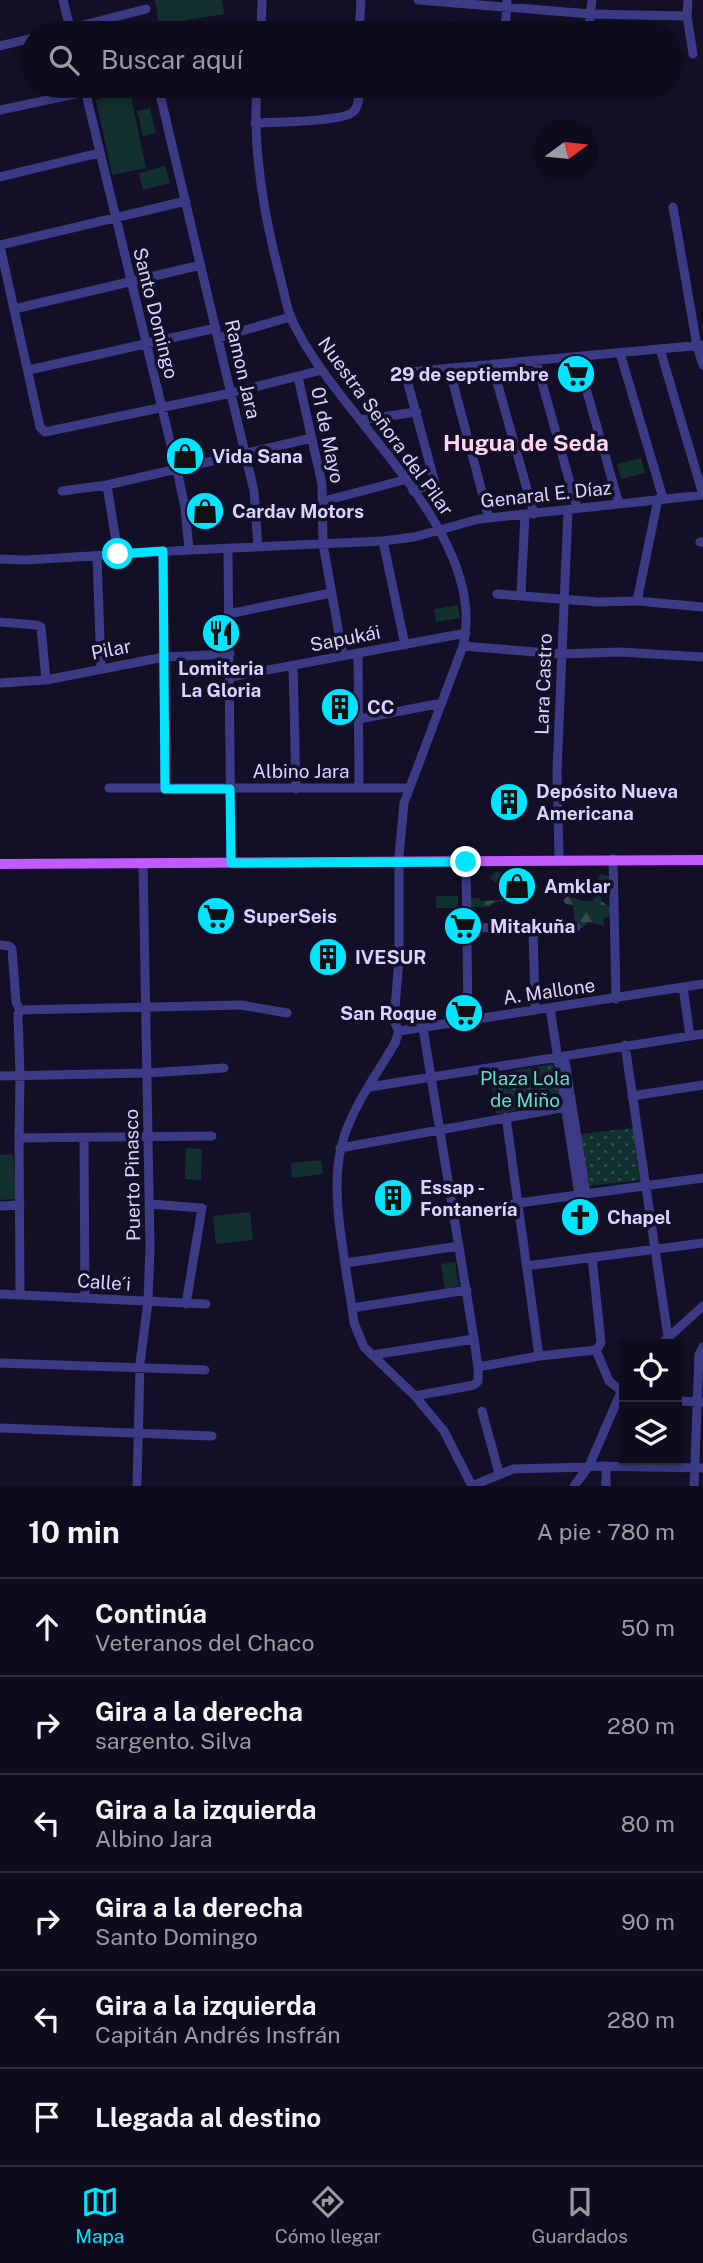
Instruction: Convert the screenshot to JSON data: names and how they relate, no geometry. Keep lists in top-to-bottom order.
{
  "streets": {
    "street": [
      "Santo Domingo",
      "Ramon Jara",
      "Nuestra Señora del Pilar",
      "01 de Mayo",
      "Genaral E. Díaz",
      "Sapukái",
      "Pilar",
      "Lara Castro",
      "Albino Jara",
      "A. Mallone",
      "Puerto Pinasco",
      "Calle´i"
    ]
  },
  "crossings": [
    ["Santo Domingo", "Genaral E. Díaz"],
    ["Ramon Jara", "Genaral E. Díaz"],
    ["Nuestra Señora del Pilar", "Genaral E. Díaz"],
    ["Nuestra Señora del Pilar", "Sapukái"],
    ["Nuestra Señora del Pilar", "Albino Jara"],
    ["Nuestra Señora del Pilar", "A. Mallone"],
    ["01 de Mayo", "Genaral E. Díaz"],
    ["Genaral E. Díaz", "Lara Castro"],
    ["Puerto Pinasco", "Calle´i"]
  ],
  "districts": ["Hugua de Seda"],
  "parks": ["Plaza Lola de Miño"],
  "places": {
    "supermarket": [
      "29 de septiembre",
      "SuperSeis",
      "Mitakuña",
      "San Roque"
    ],
    "shop": ["Vida Sana", "Cardav Motors", "Amklar"],
    "restaurant": ["Lomiteria La Gloria"],
    "building": [
      "CC",
      "Depósito Nueva Americana",
      "IVESUR",
      "Essap - Fontanería"
    ],
    "church": ["Chapel"]
  },
  "north": "right",
  "page": {
    "search": "Buscar aquí",
    "heading": ["10 min", "A pie · 780 m"],
    "list": [
      ["Continúa", "Veteranos del Chaco", "50 m"],
      ["Gira a la derecha", "sargento. Silva", "280 m"],
      ["Gira a la izquierda", "Albino Jara", "80 m"],
      ["Gira a la derecha", "Santo Domingo", "90 m"],
      ["Gira a la izquierda", "Capitán Andrés Insfrán", "280 m"],
      "Llegada al destino"
    ],
    "nav": ["Mapa", "Cómo llegar", "Guardados"]
  }
}
